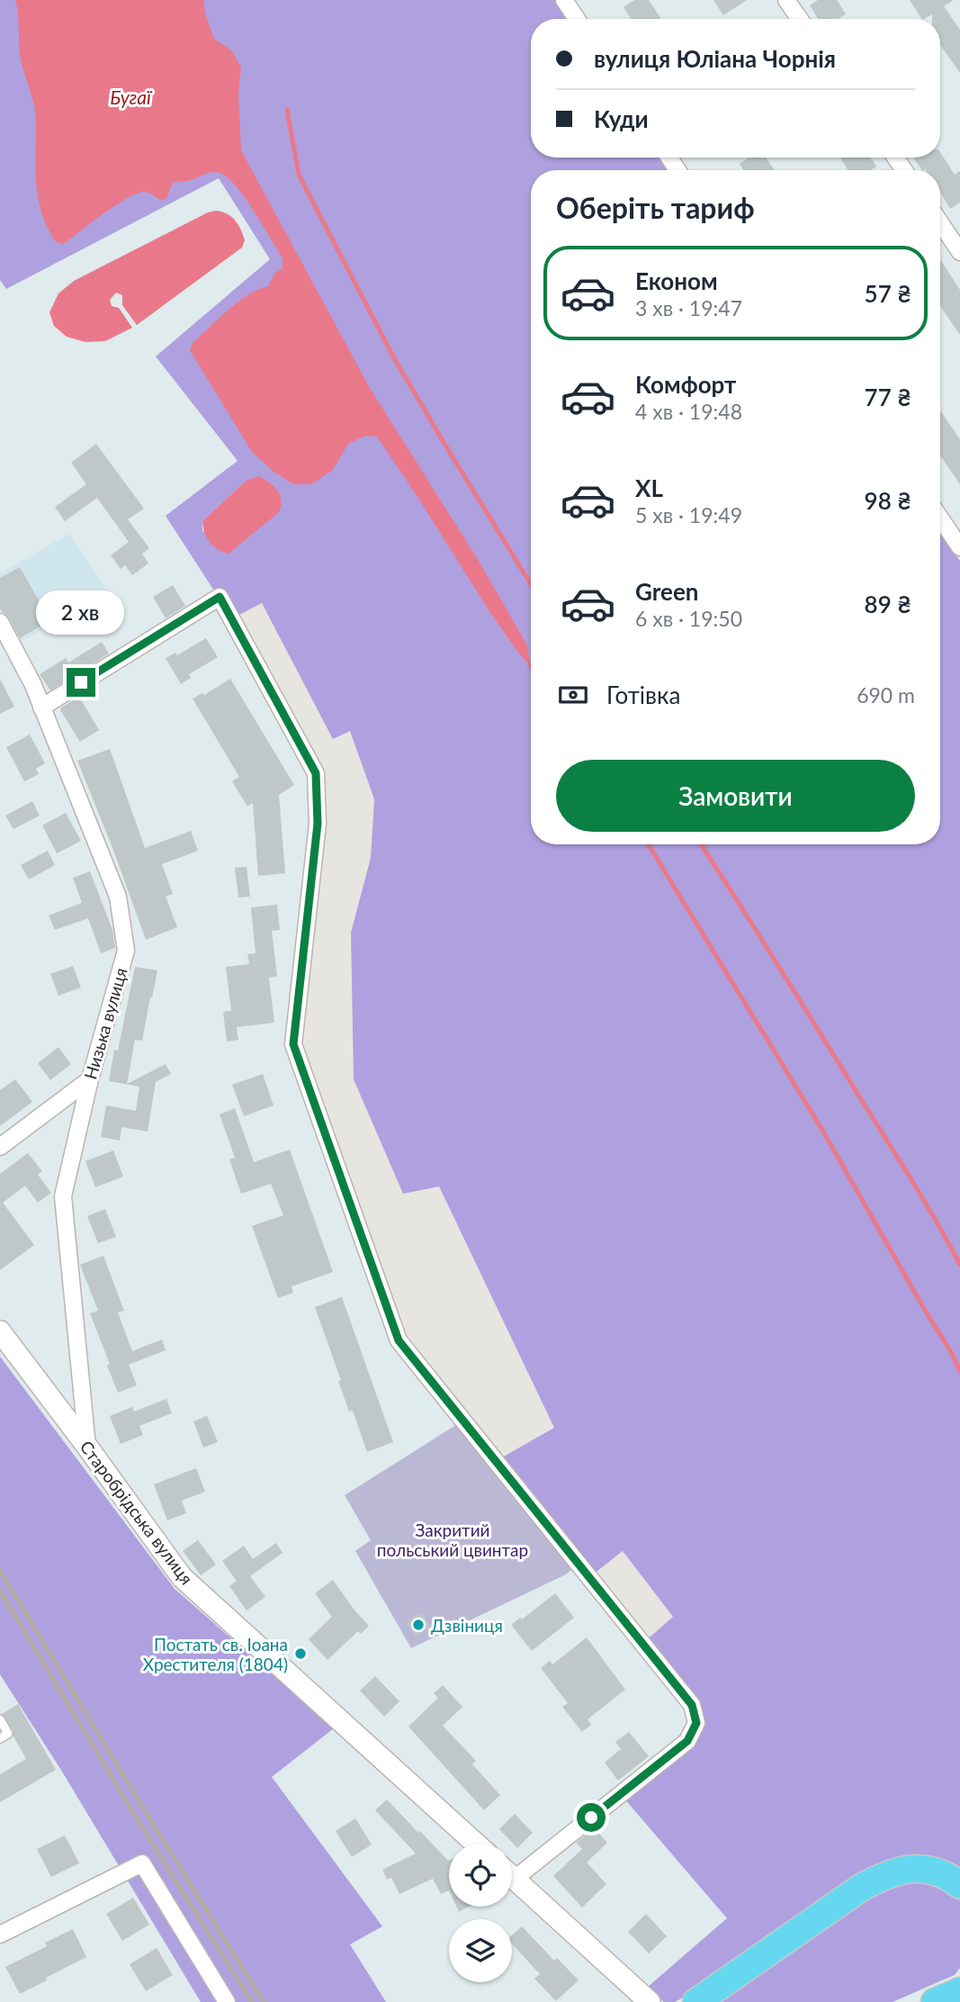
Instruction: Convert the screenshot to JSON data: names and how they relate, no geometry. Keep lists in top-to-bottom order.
{
  "streets": {
    "street": ["Низька вулиця", "Старобрідська вулиця"]
  },
  "crossings": [
    ["Низька вулиця", "Старобрідська вулиця"]
  ],
  "water": ["Бугаї"],
  "parks": ["Закритий польський цвинтар"],
  "places": ["Дзвіниця", "Постать св. Іоана Хрестителя (1804)"],
  "page": {
    "banner": ["вулиця Юліана Чорнія", "Куди"],
    "heading": "Оберіть тариф",
    "list": [
      {
        "name": "Економ",
        "note": "3 хв · 19:47",
        "value": "57 ₴"
      },
      {
        "name": "Комфорт",
        "note": "4 хв · 19:48",
        "value": "77 ₴"
      },
      {
        "name": "XL",
        "note": "5 хв · 19:49",
        "value": "98 ₴"
      },
      {
        "name": "Green",
        "note": "6 хв · 19:50",
        "value": "89 ₴"
      }
    ],
    "bubble": "2 хв",
    "pay": ["Готівка", "690 m"],
    "buttons": "Замовити"
  }
}
